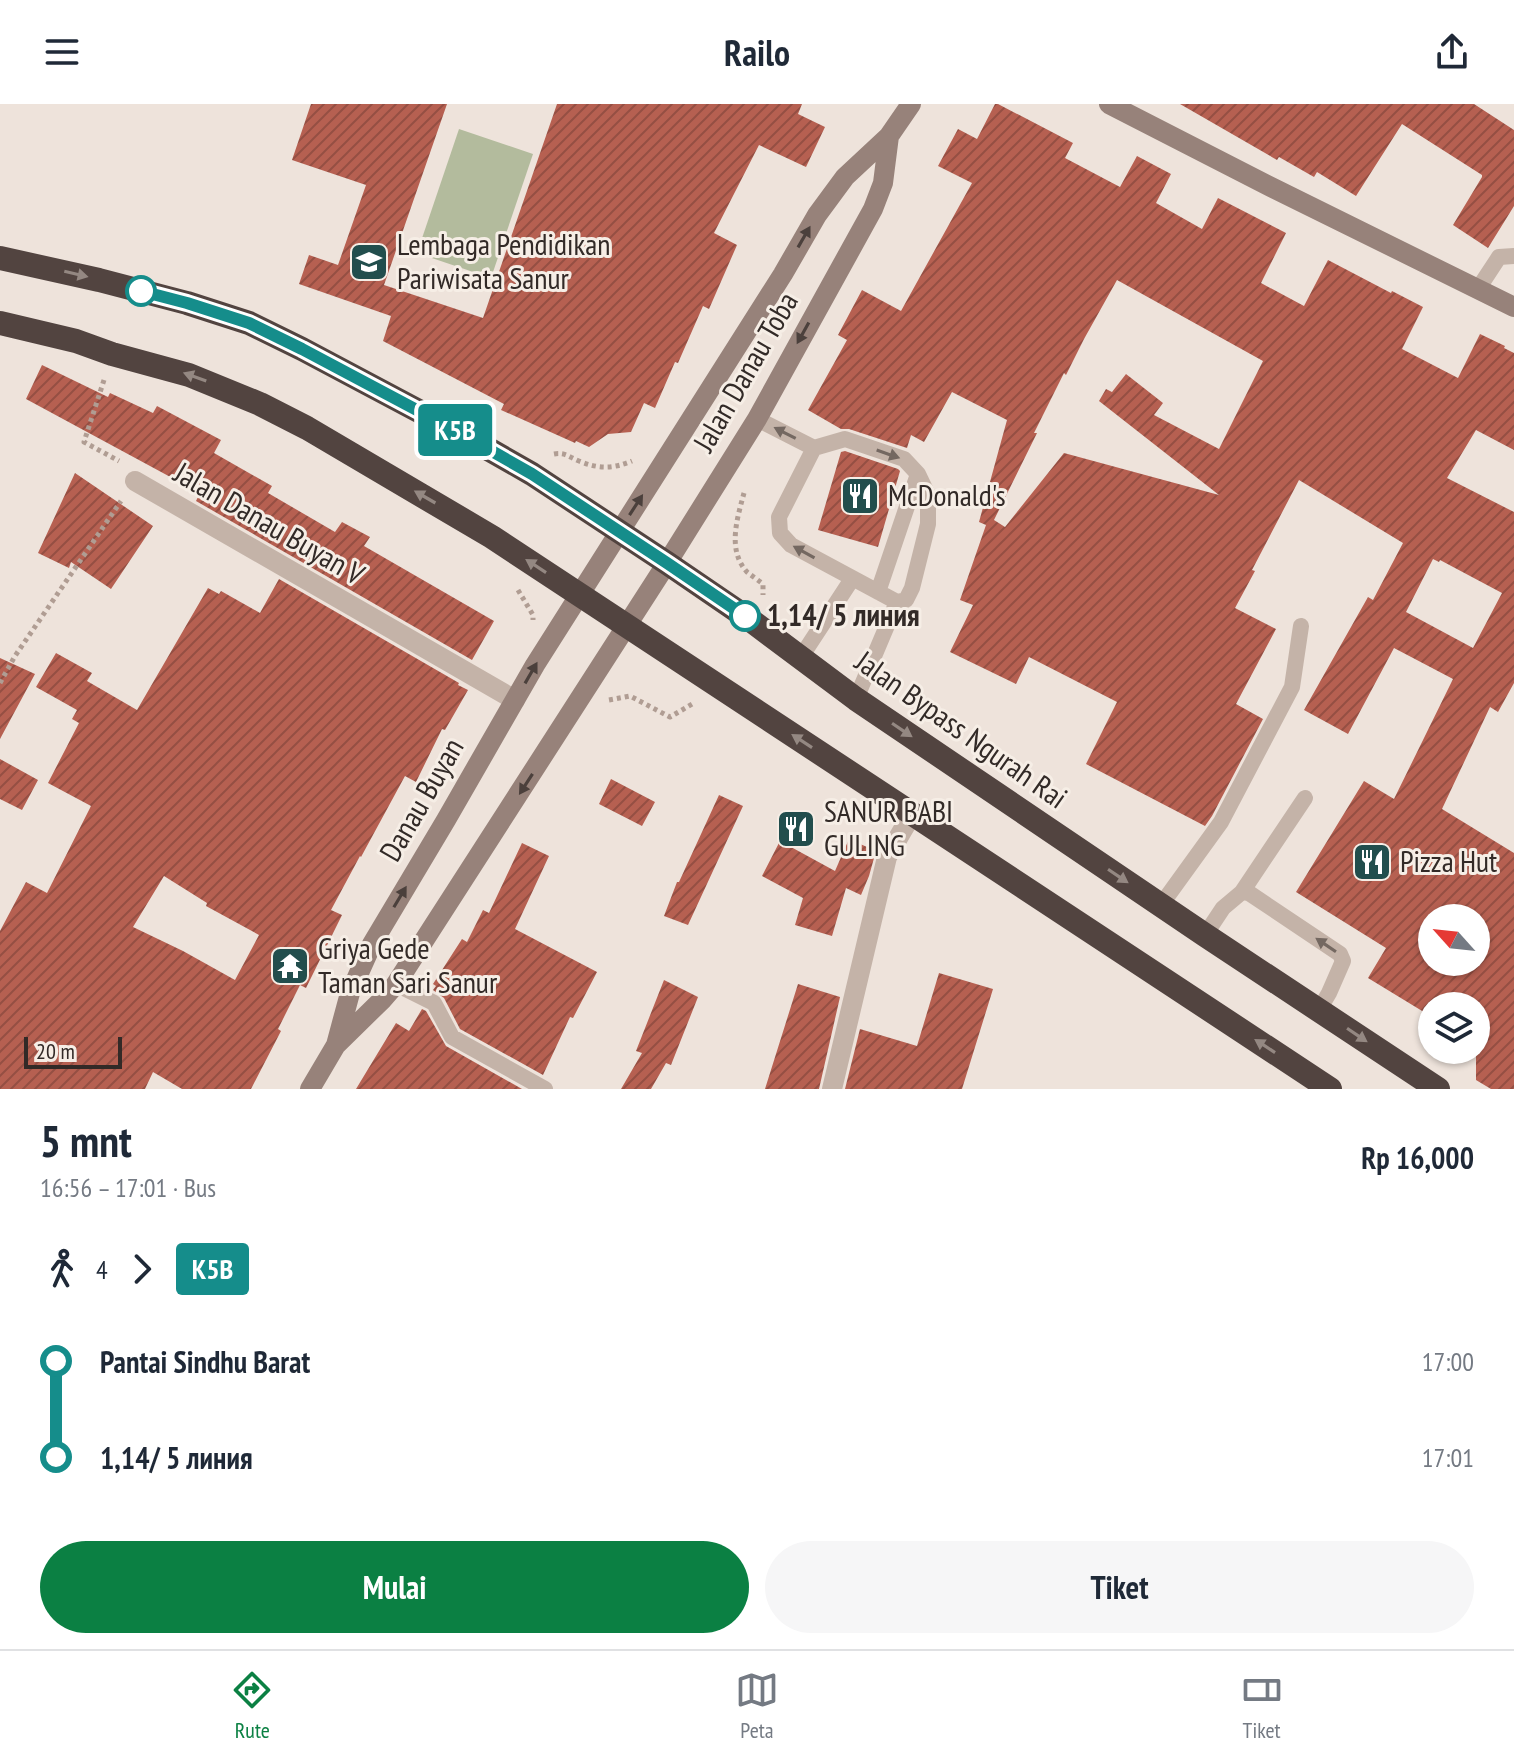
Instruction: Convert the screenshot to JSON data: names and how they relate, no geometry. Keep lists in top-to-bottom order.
{
  "streets": {
    "highway": ["Jalan Bypass Ngurah Rai"],
    "street": ["Jalan Danau Toba", "Jalan Danau Buyan V", "Danau Buyan"]
  },
  "crossings": [
    ["Jalan Danau Toba", "Jalan Bypass Ngurah Rai"],
    ["Jalan Danau Toba", "Danau Buyan"],
    ["Jalan Danau Buyan V", "Danau Buyan"]
  ],
  "places": {
    "school or university": ["Lembaga Pendidikan Pariwisata Sanur"],
    "restaurant": ["McDonald's", "SANUR BABI GULING", "Pizza Hut"],
    "other": ["1,14/ 5 линия"],
    "temple": ["Griya Gede Taman Sari Sanur"]
  },
  "lines": ["bus line K5B"],
  "scale_bar": "20 m",
  "north": "top left",
  "page": {
    "header": "Railo",
    "on_map": "K5B",
    "scale": "20 m",
    "heading": ["5 mnt", "16:56 – 17:01 · Bus", "Rp 16,000"],
    "legs": ["4", "K5B"],
    "list": [
      {
        "name": "Pantai Sindhu Barat",
        "value": "17:00"
      },
      {
        "name": "1,14/ 5 линия",
        "value": "17:01"
      }
    ],
    "buttons": ["Mulai", "Tiket"],
    "tabs": ["Rute", "Peta", "Tiket"]
  }
}
